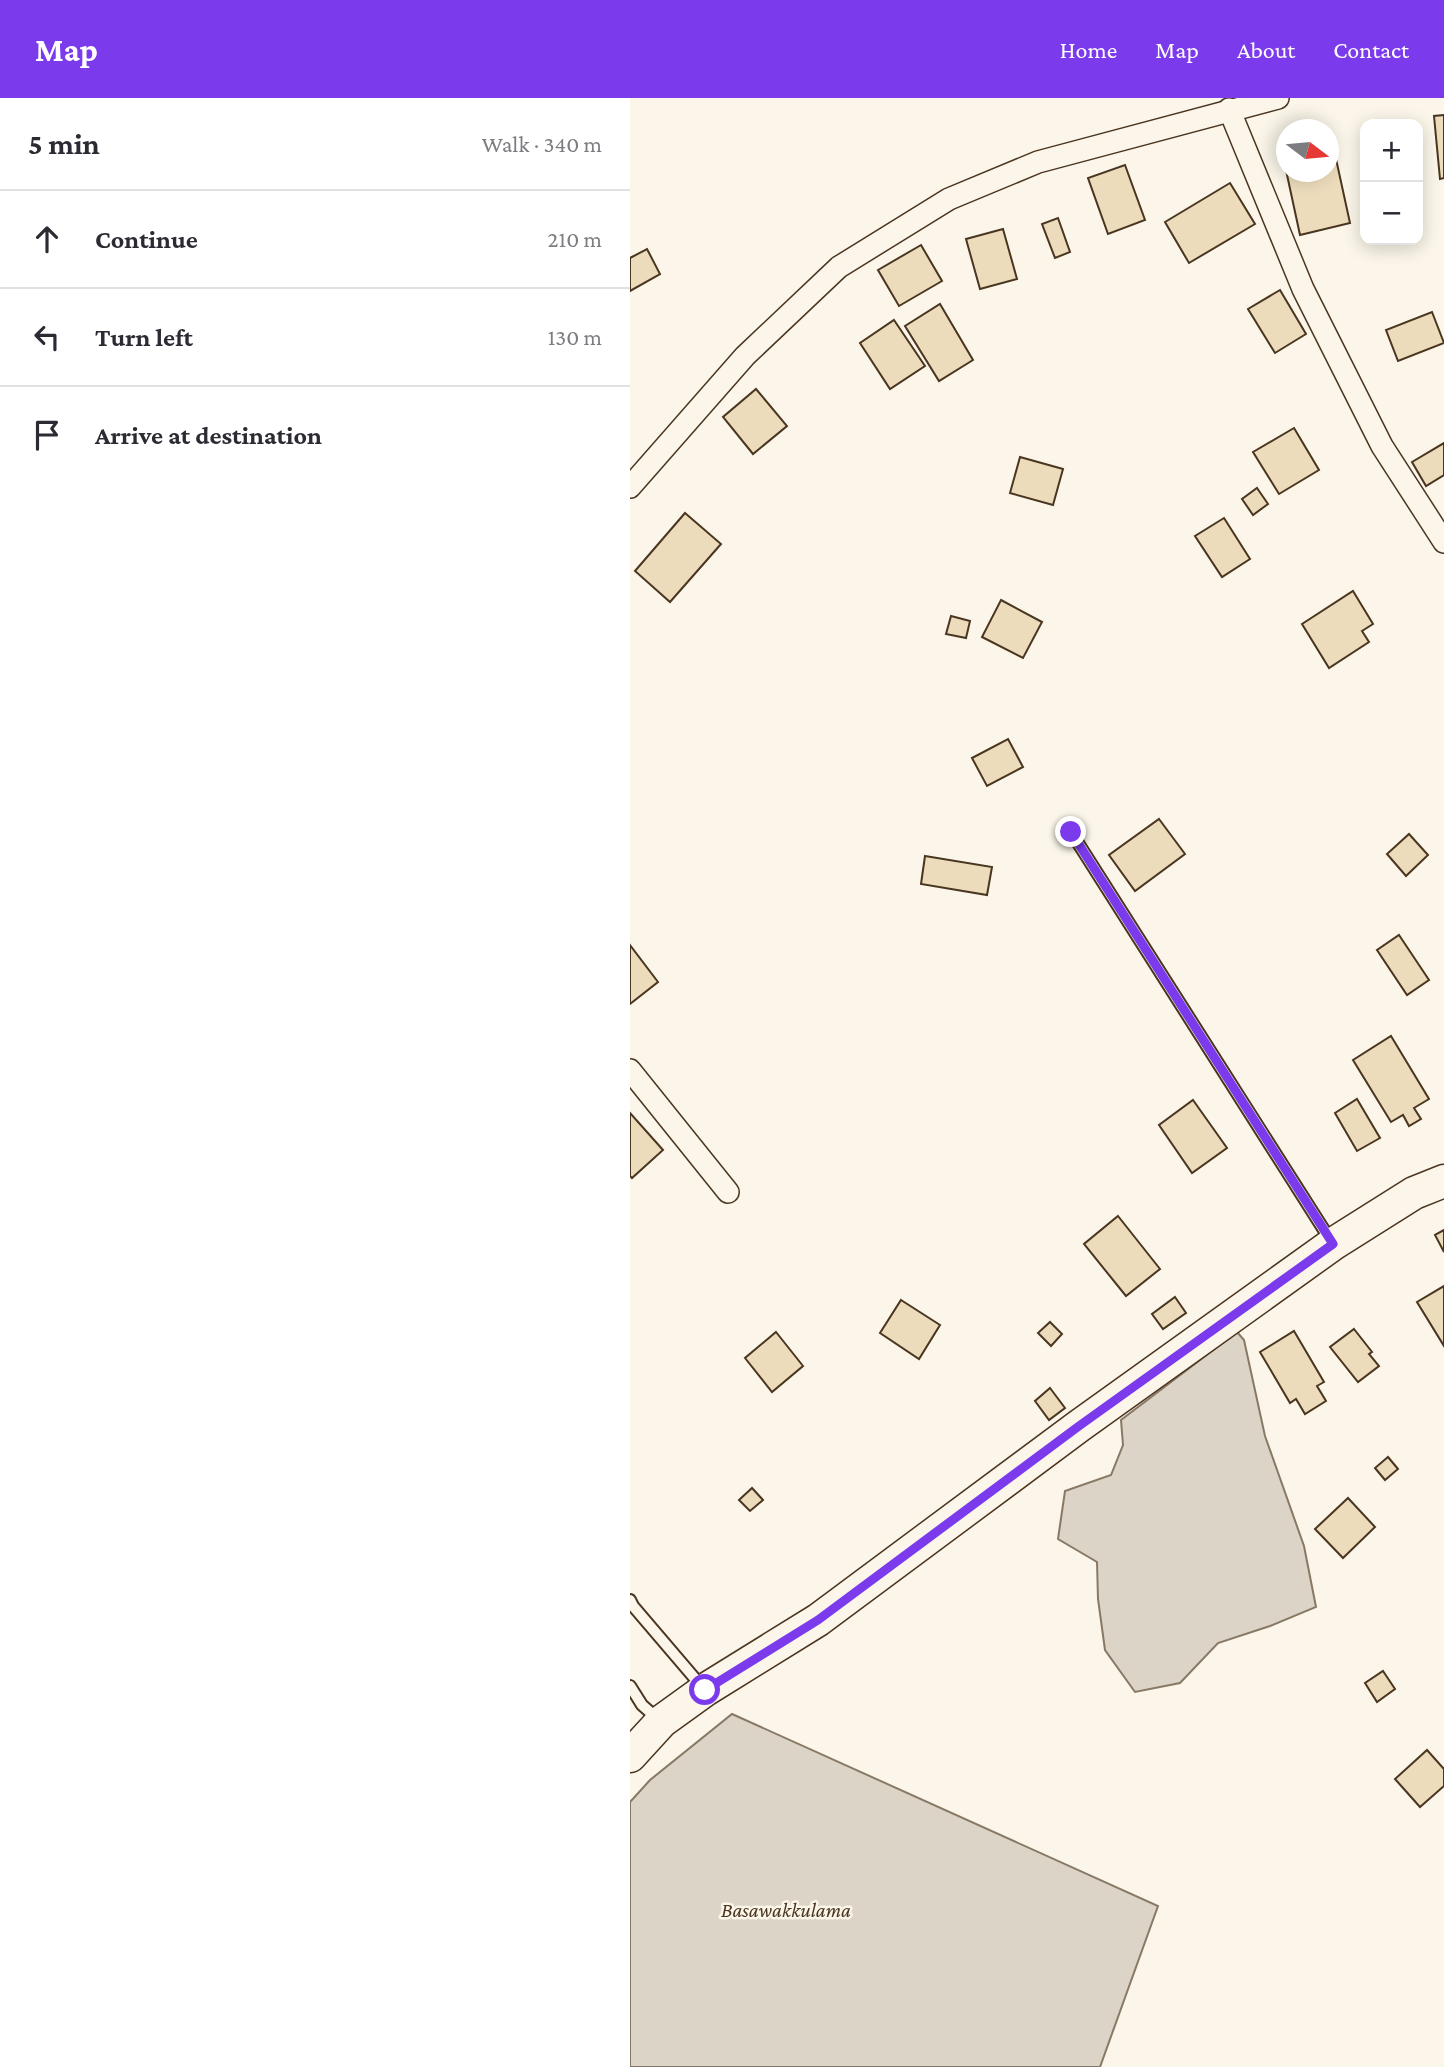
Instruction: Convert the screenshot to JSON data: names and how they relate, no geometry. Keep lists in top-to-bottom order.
{
  "water": ["Basawakkulama"],
  "north": "right",
  "page": {
    "header": "Map",
    "nav": [
      "Home",
      "Map",
      "About",
      "Contact"
    ],
    "heading": ["5 min", "Walk · 340 m"],
    "map_buttons": ["+", "−"],
    "list": [
      ["Continue", "210 m"],
      ["Turn left", "130 m"],
      "Arrive at destination"
    ]
  }
}
